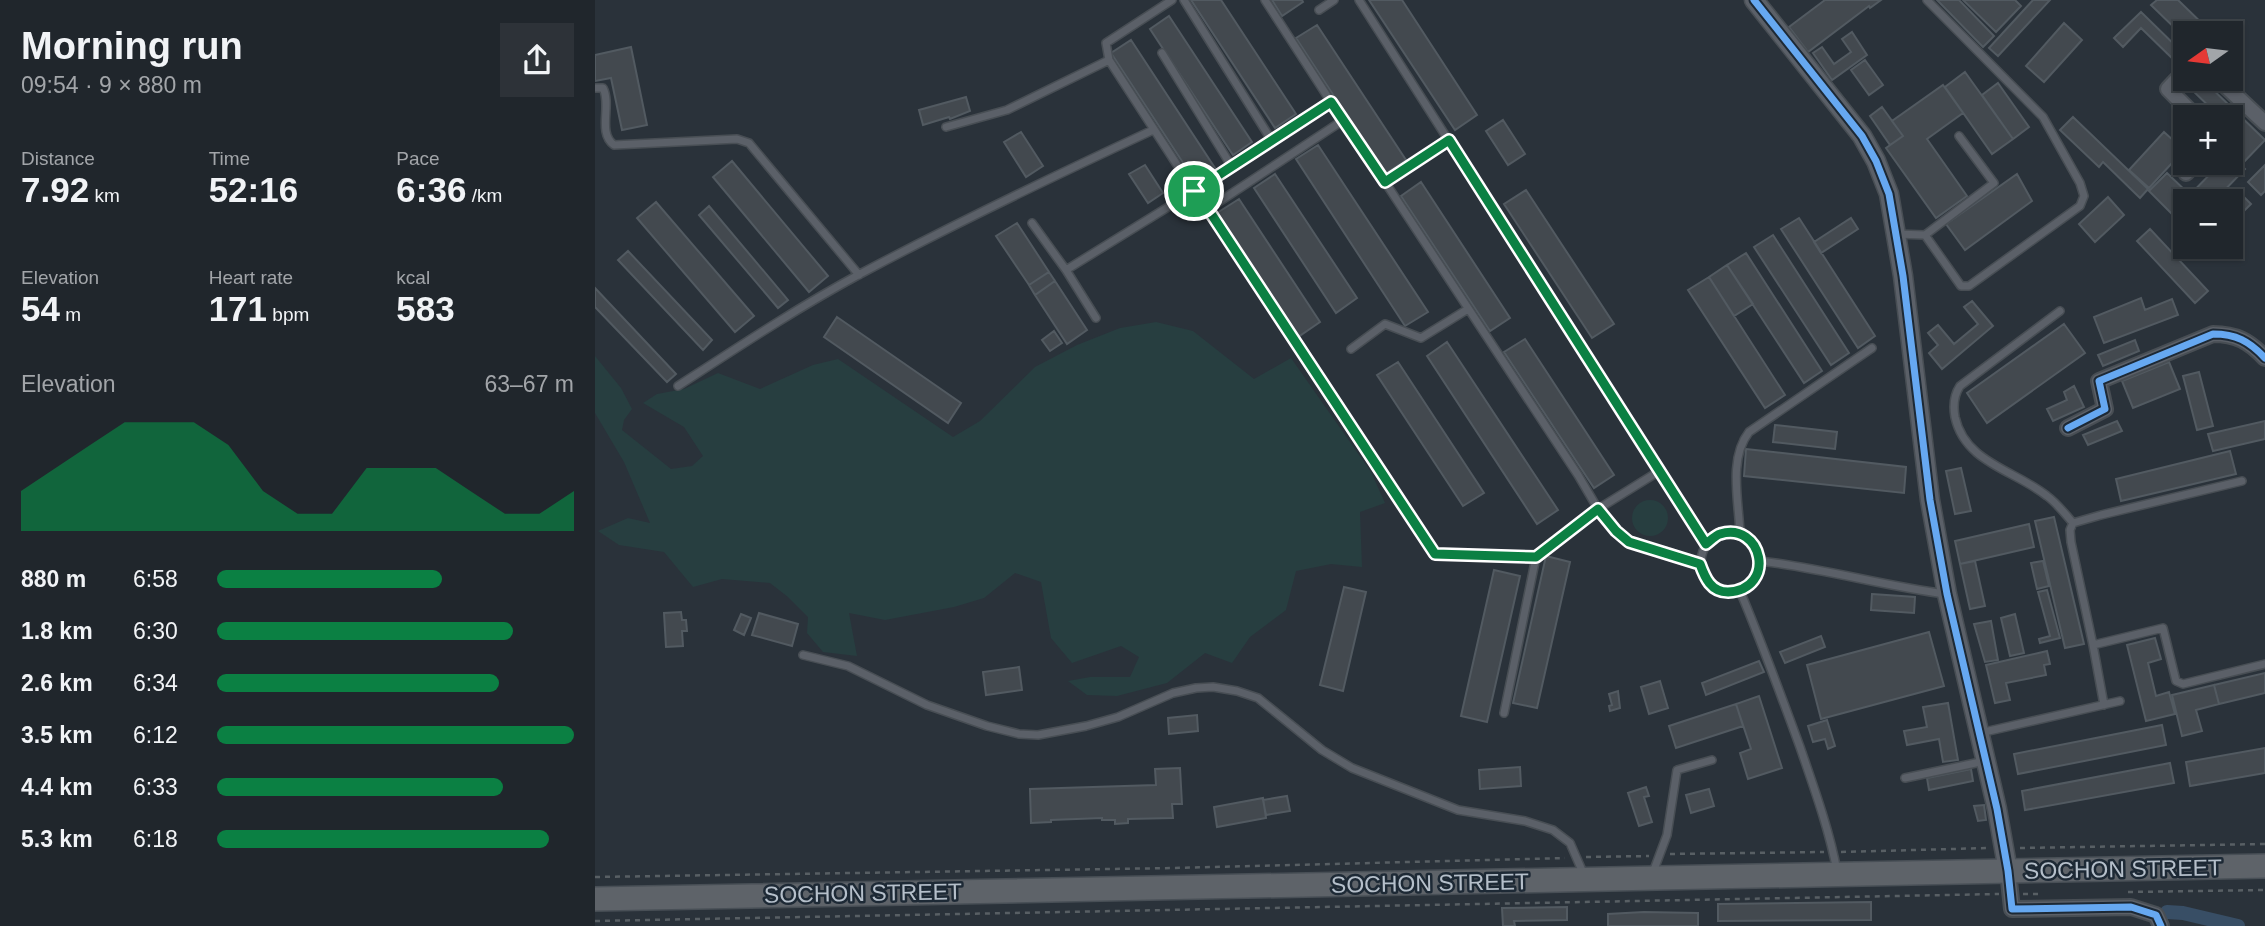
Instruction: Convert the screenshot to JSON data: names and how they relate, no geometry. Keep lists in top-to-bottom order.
{
  "streets": {
    "main road": ["SOCHON STREET"]
  },
  "north": "left",
  "page": {
    "heading": ["Morning run", "09:54 · 9 × 880 m"],
    "map_buttons": ["+", "−"],
    "stats": [
      ["Distance", "7.92 km"],
      ["Time", "52:16"],
      ["Pace", "6:36 /km"],
      ["Elevation", "54 m"],
      ["Heart rate", "171 bpm"],
      ["kcal", "583"]
    ],
    "chart": ["Elevation", "63–67 m"],
    "list": [
      {
        "name": "880 m",
        "note": "6:58"
      },
      {
        "name": "1.8 km",
        "note": "6:30"
      },
      {
        "name": "2.6 km",
        "note": "6:34"
      },
      {
        "name": "3.5 km",
        "note": "6:12"
      },
      {
        "name": "4.4 km",
        "note": "6:33"
      },
      {
        "name": "5.3 km",
        "note": "6:18"
      }
    ]
  }
}
